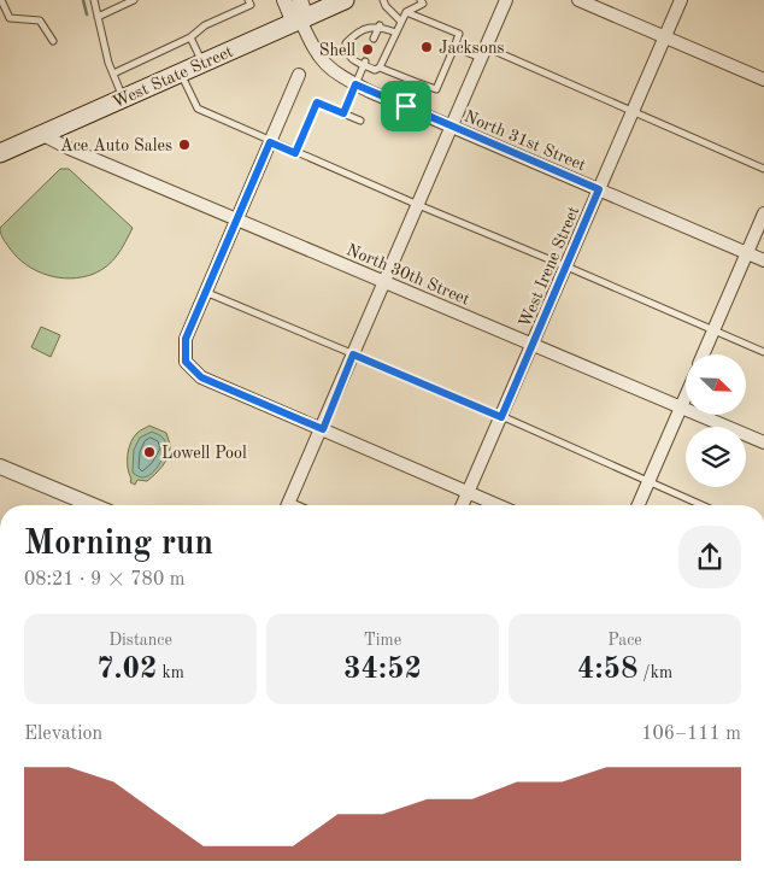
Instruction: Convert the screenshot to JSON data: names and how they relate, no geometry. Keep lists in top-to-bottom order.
{
  "streets": {
    "main road": ["West State Street"],
    "street": ["North 31st Street", "West Irene Street", "North 30th Street"]
  },
  "crossings": [
    ["West State Street", "North 31st Street"],
    ["West State Street", "North 30th Street"],
    ["North 31st Street", "West Irene Street"],
    ["West Irene Street", "North 30th Street"]
  ],
  "places": [
    "Jacksons",
    "Shell",
    "Ace Auto Sales",
    "Lowell Pool"
  ],
  "north": "bottom right",
  "page": {
    "heading": ["Morning run", "08:21 · 9 × 780 m"],
    "stats": [
      ["Distance", "7.02 km"],
      ["Time", "34:52"],
      ["Pace", "4:58 /km"]
    ],
    "chart": ["Elevation", "106–111 m"]
  }
}
